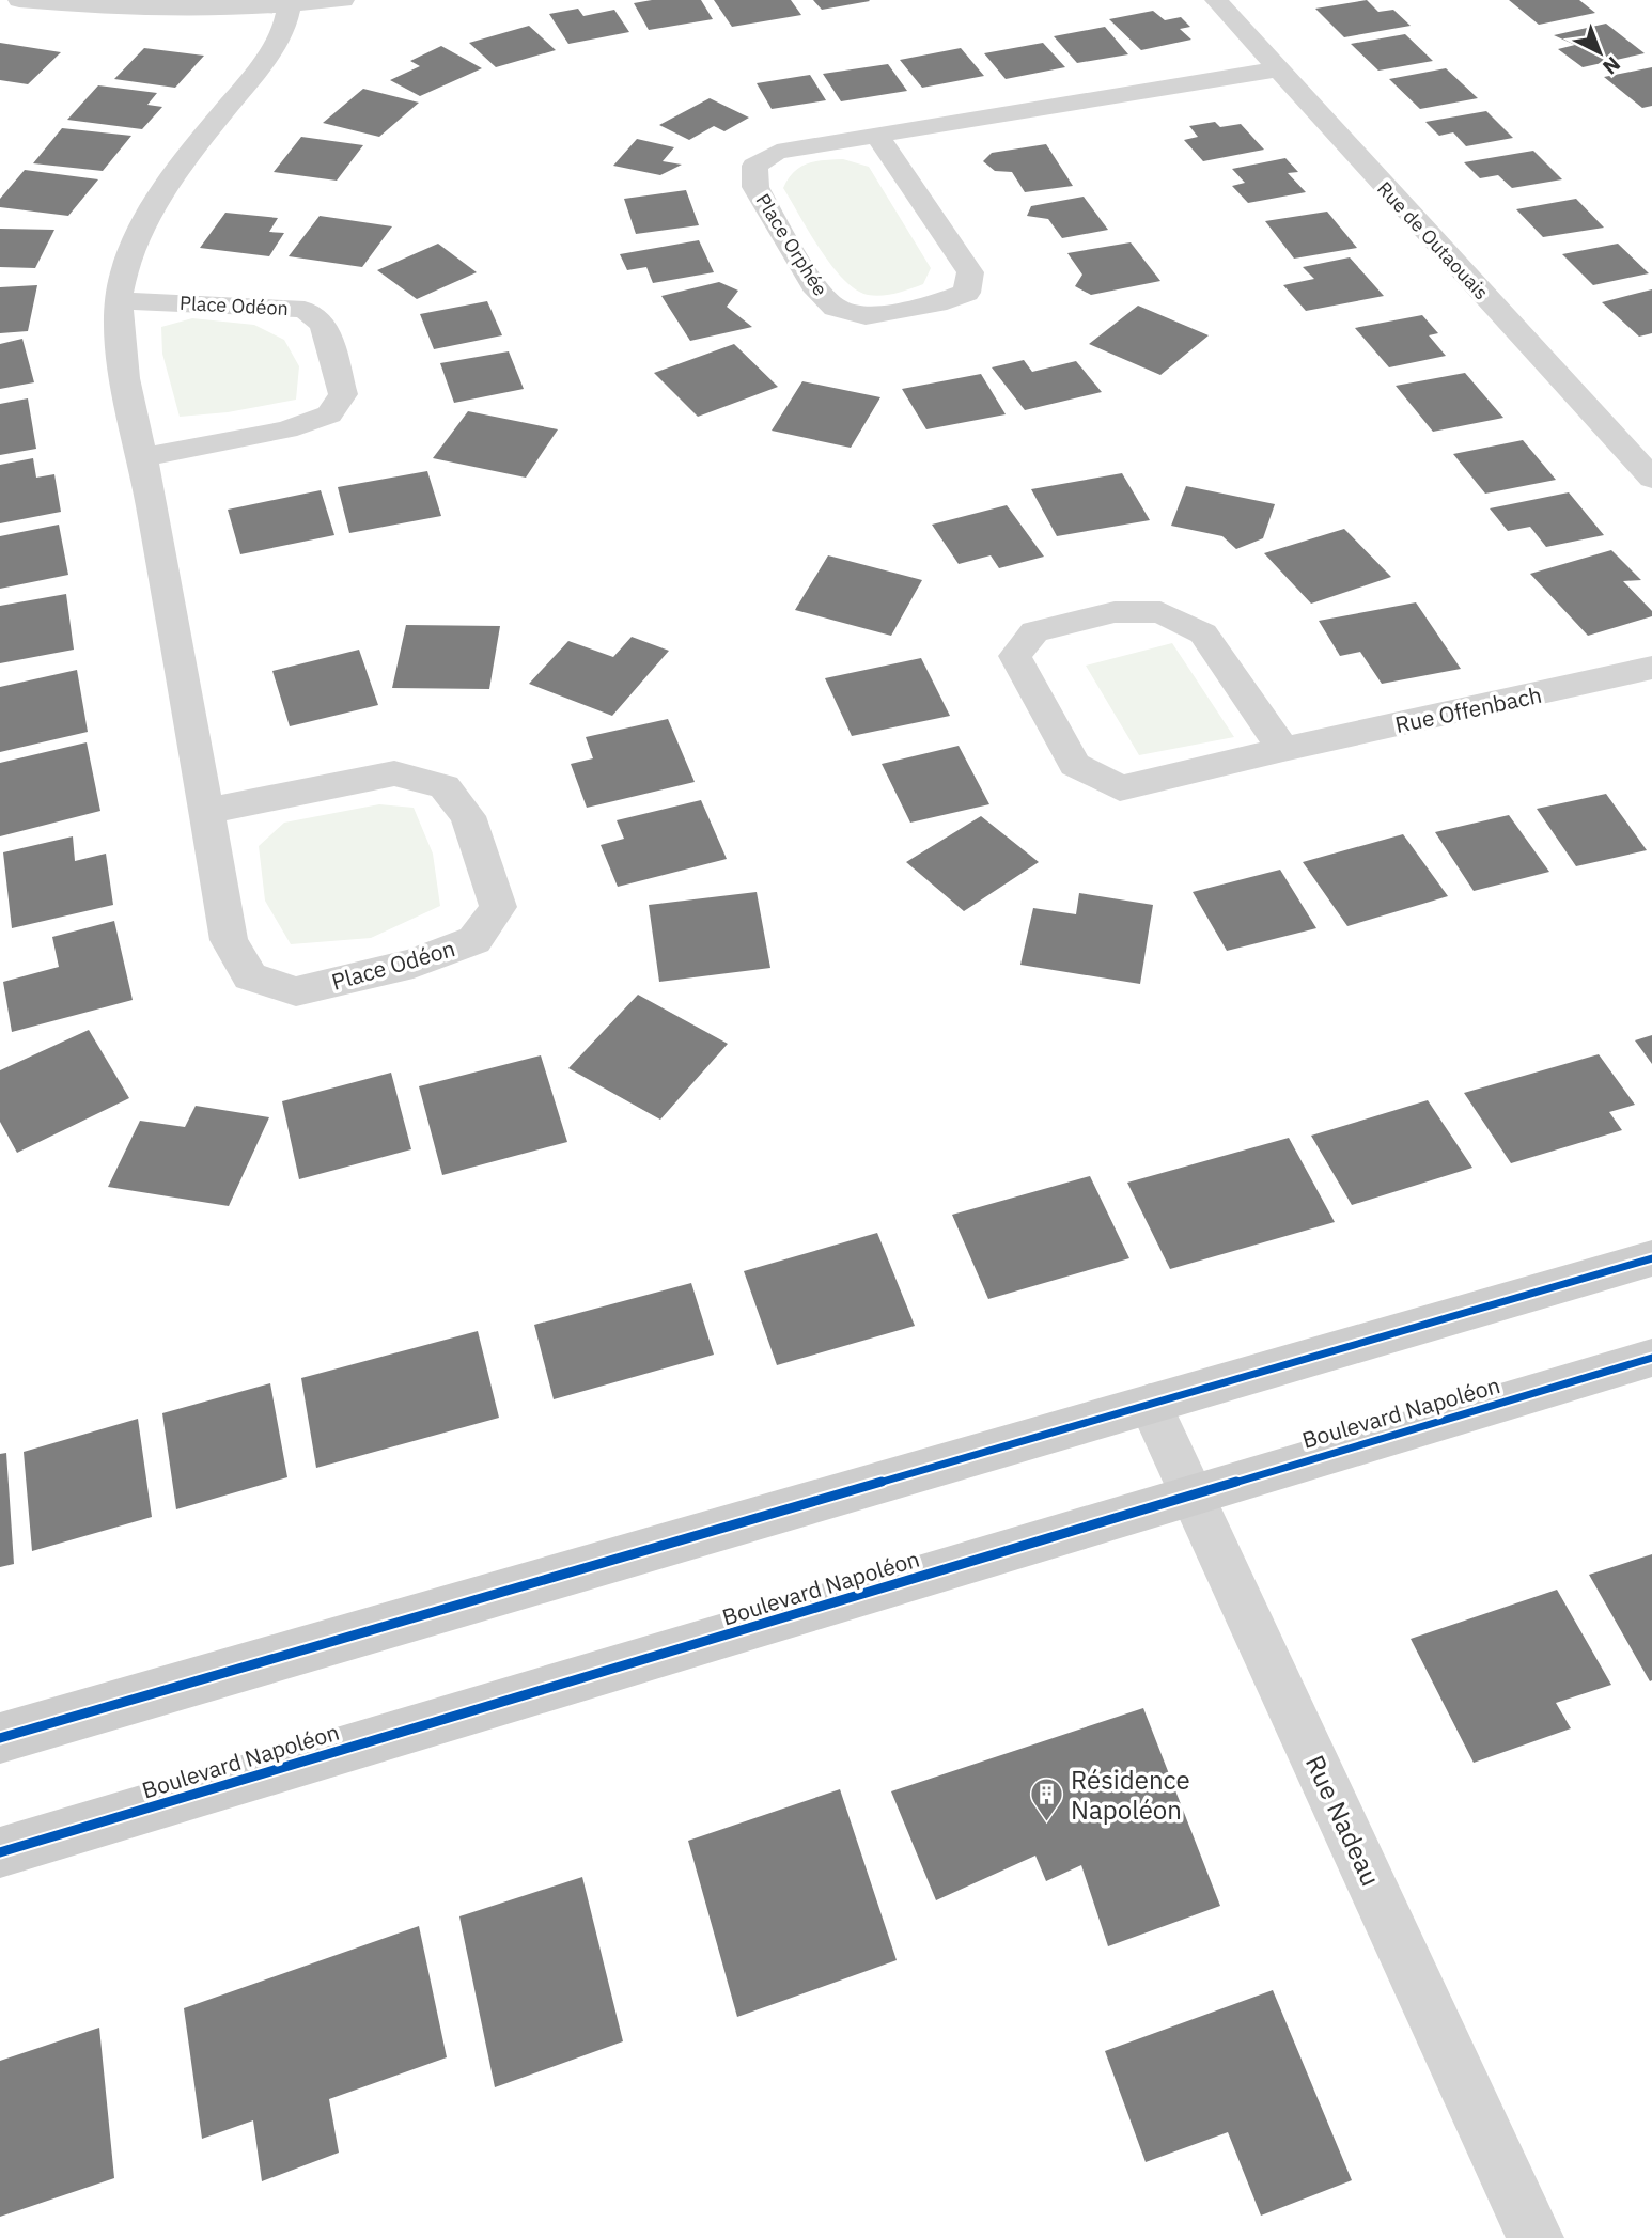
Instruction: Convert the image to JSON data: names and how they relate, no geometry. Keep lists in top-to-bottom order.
{
  "streets": {
    "street": [
      "Rue de Outaouais",
      "Place Orphée",
      "Place Odéon",
      "Rue Offenbach",
      "Boulevard Napoléon",
      "Rue Nadeau"
    ]
  },
  "crossings": [
    ["Rue de Outaouais", "Place Orphée"],
    ["Boulevard Napoléon", "Rue Nadeau"]
  ],
  "places": {
    "building": ["Résidence Napoléon"]
  },
  "north": "bottom right"
}
